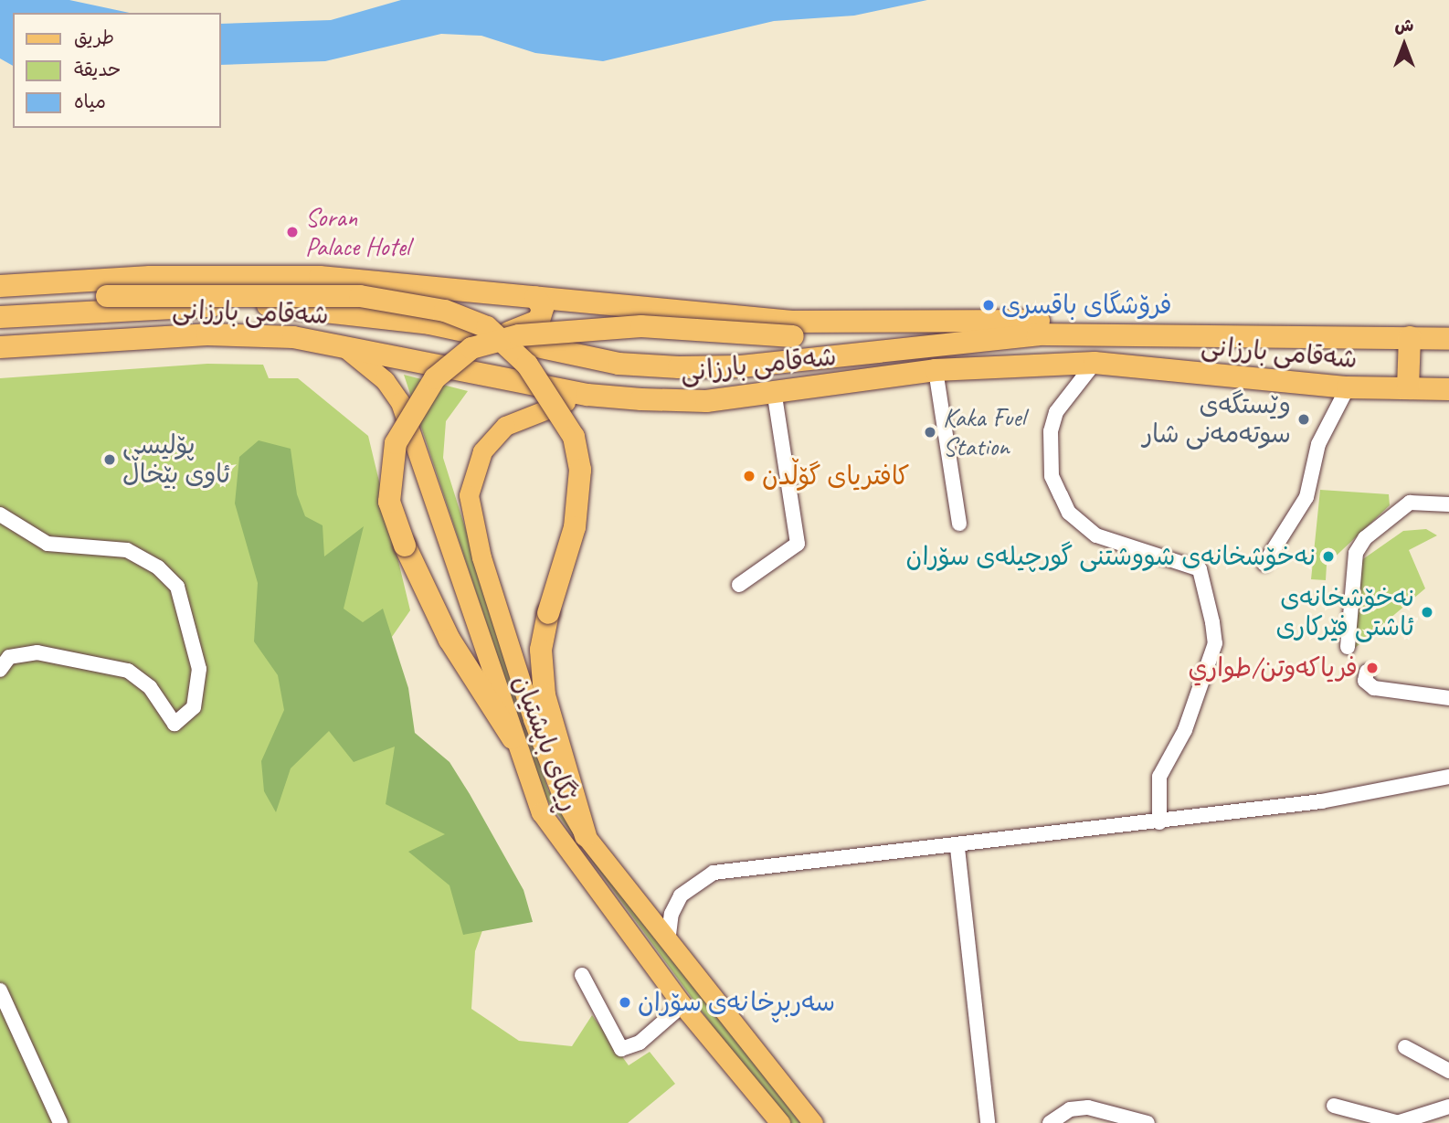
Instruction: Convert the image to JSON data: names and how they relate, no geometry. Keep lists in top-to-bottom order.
{
  "streets": {
    "highway": ["شەقامی بارزانی"],
    "main road": ["ڕێگای باپشتیان"]
  },
  "crossings": [
    ["شەقامی بارزانی", "ڕێگای باپشتیان"]
  ],
  "places": [
    "Soran Palace Hotel",
    "فرۆشگای باقسری",
    "وێستگەی سوتەمەنی شار",
    "Kaka Fuel Station",
    "پۆلیسی ئاوی بێخاڵ",
    "کافتریای گۆڵدن",
    "نەخۆشخانەی شووشتنی گورچیلەی سۆران",
    "نەخۆشخانەی ئاشتی فێرکاری",
    "فریاکەوتن/طواري",
    "سەربڕخانەی سۆران"
  ],
  "legend": ["طريق", "حديقة", "مياه"],
  "north": "top"
}
